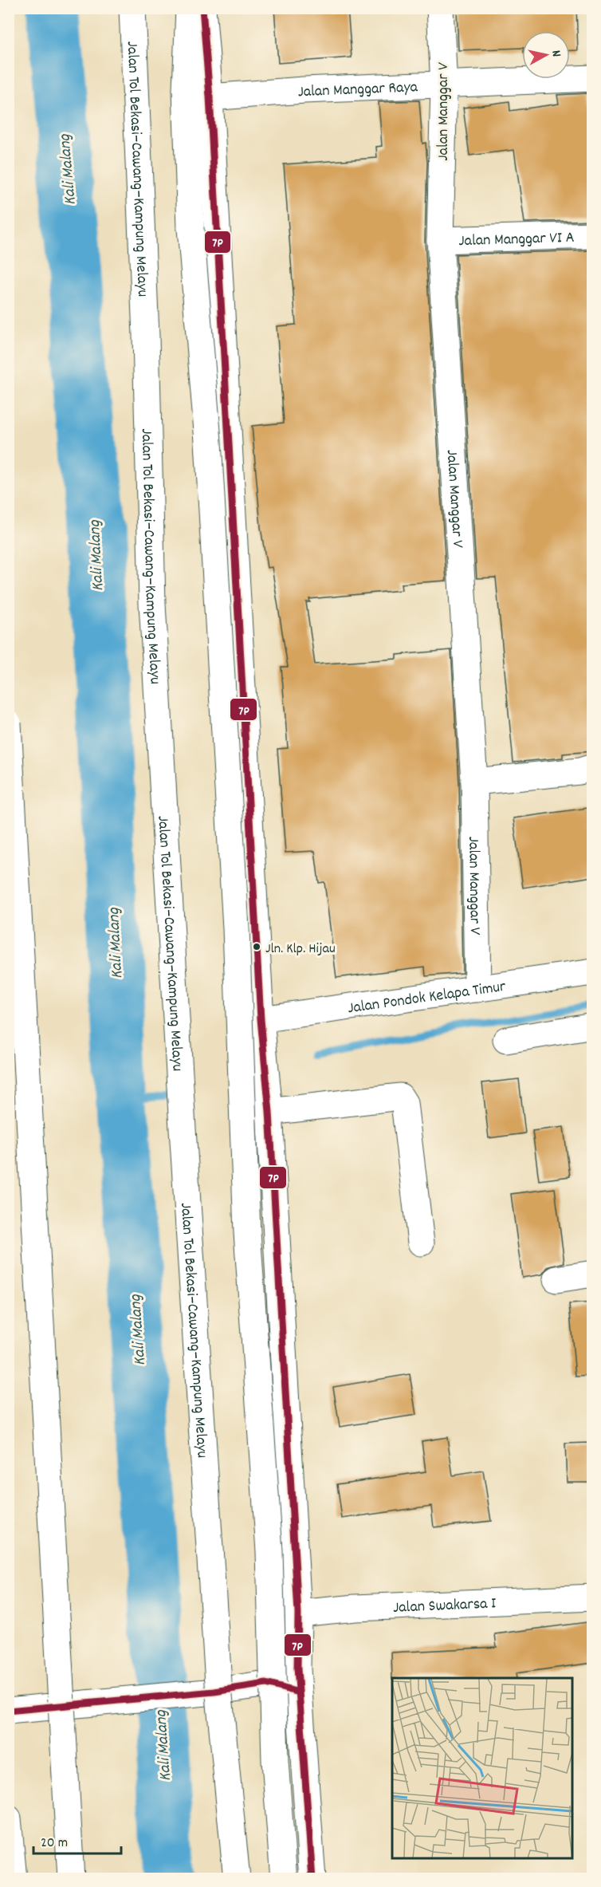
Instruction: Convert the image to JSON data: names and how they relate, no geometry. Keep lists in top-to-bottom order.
{
  "streets": {
    "main road": [
      "Jalan Manggar Raya",
      "Jalan Manggar V",
      "Jalan Tol Bekasi–Cawang–Kampung Melayu",
      "Jalan Manggar VI A",
      "Jalan Pondok Kelapa Timur",
      "Jalan Swakarsa I"
    ]
  },
  "crossings": [
    ["Jalan Manggar Raya", "Jalan Manggar V"],
    ["Jalan Manggar V", "Jalan Manggar VI A"],
    ["Jalan Manggar V", "Jalan Pondok Kelapa Timur"]
  ],
  "water": ["Kali Malang"],
  "places": ["Jln. Klp. Hijau"],
  "lines": ["transit line 7P"],
  "scale_bar": "20 m",
  "north": "right"
}
